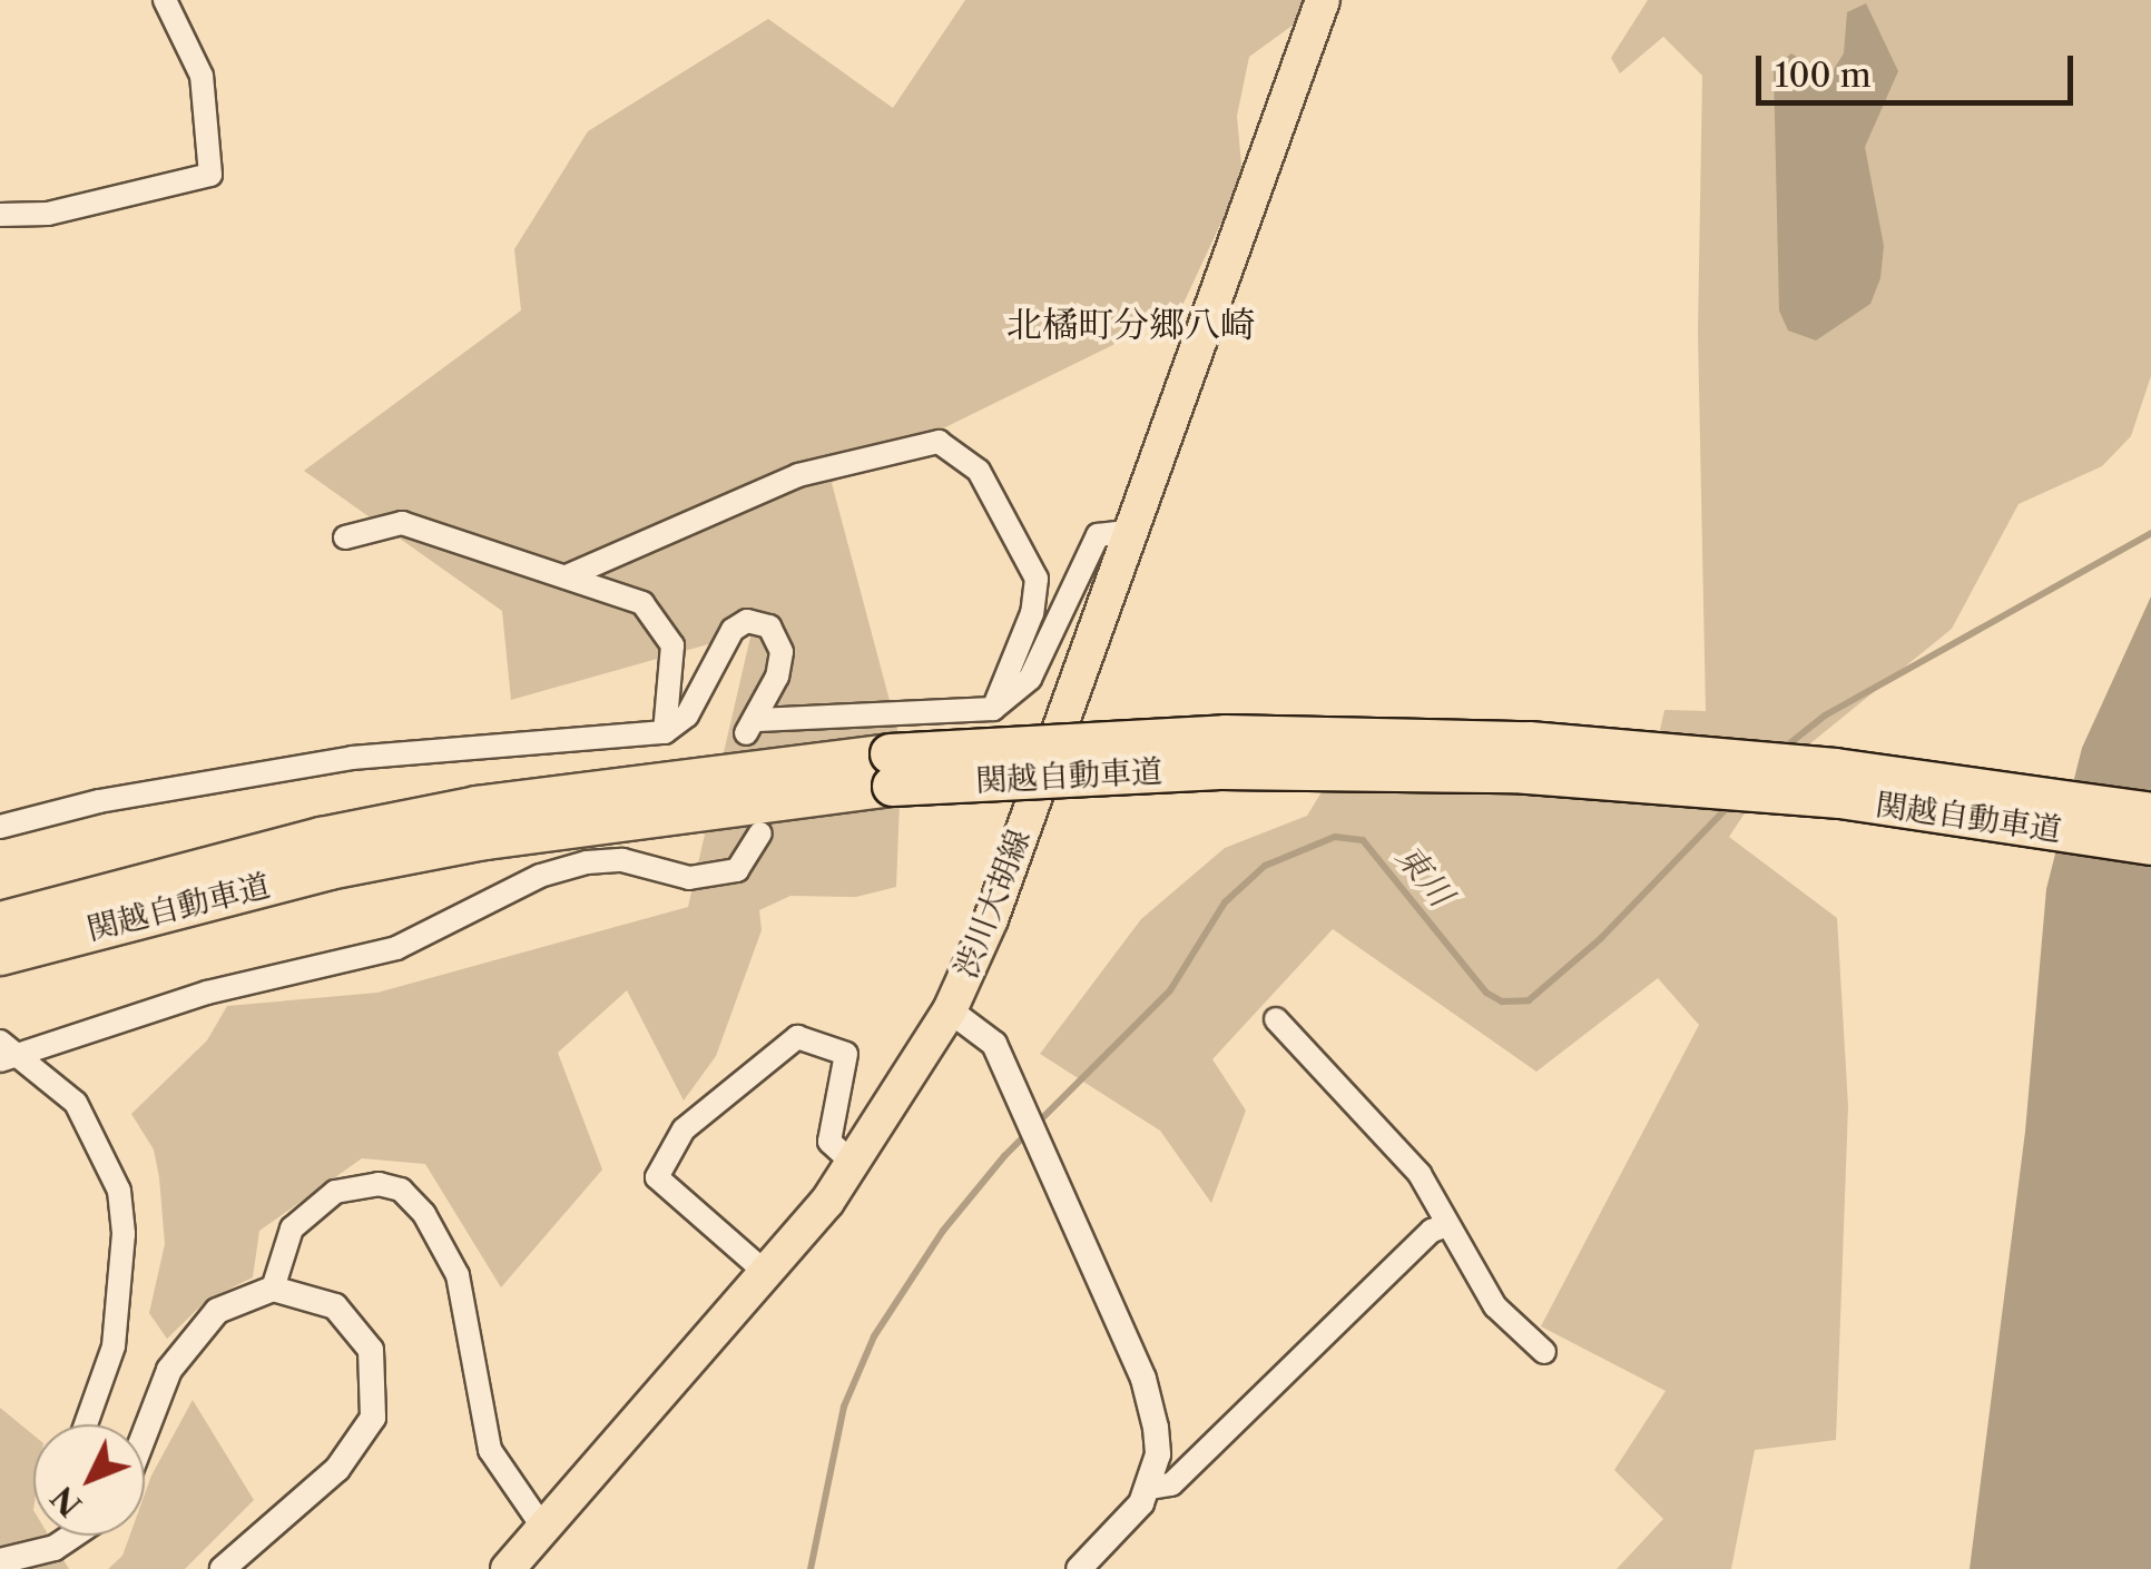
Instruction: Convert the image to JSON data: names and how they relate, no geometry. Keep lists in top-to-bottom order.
{
  "streets": {
    "highway": ["関越自動車道"],
    "main road": ["渋川大胡線"]
  },
  "districts": ["北橘町分郷八崎"],
  "water": ["東川"],
  "scale_bar": "100 m",
  "north": "bottom left"
}
